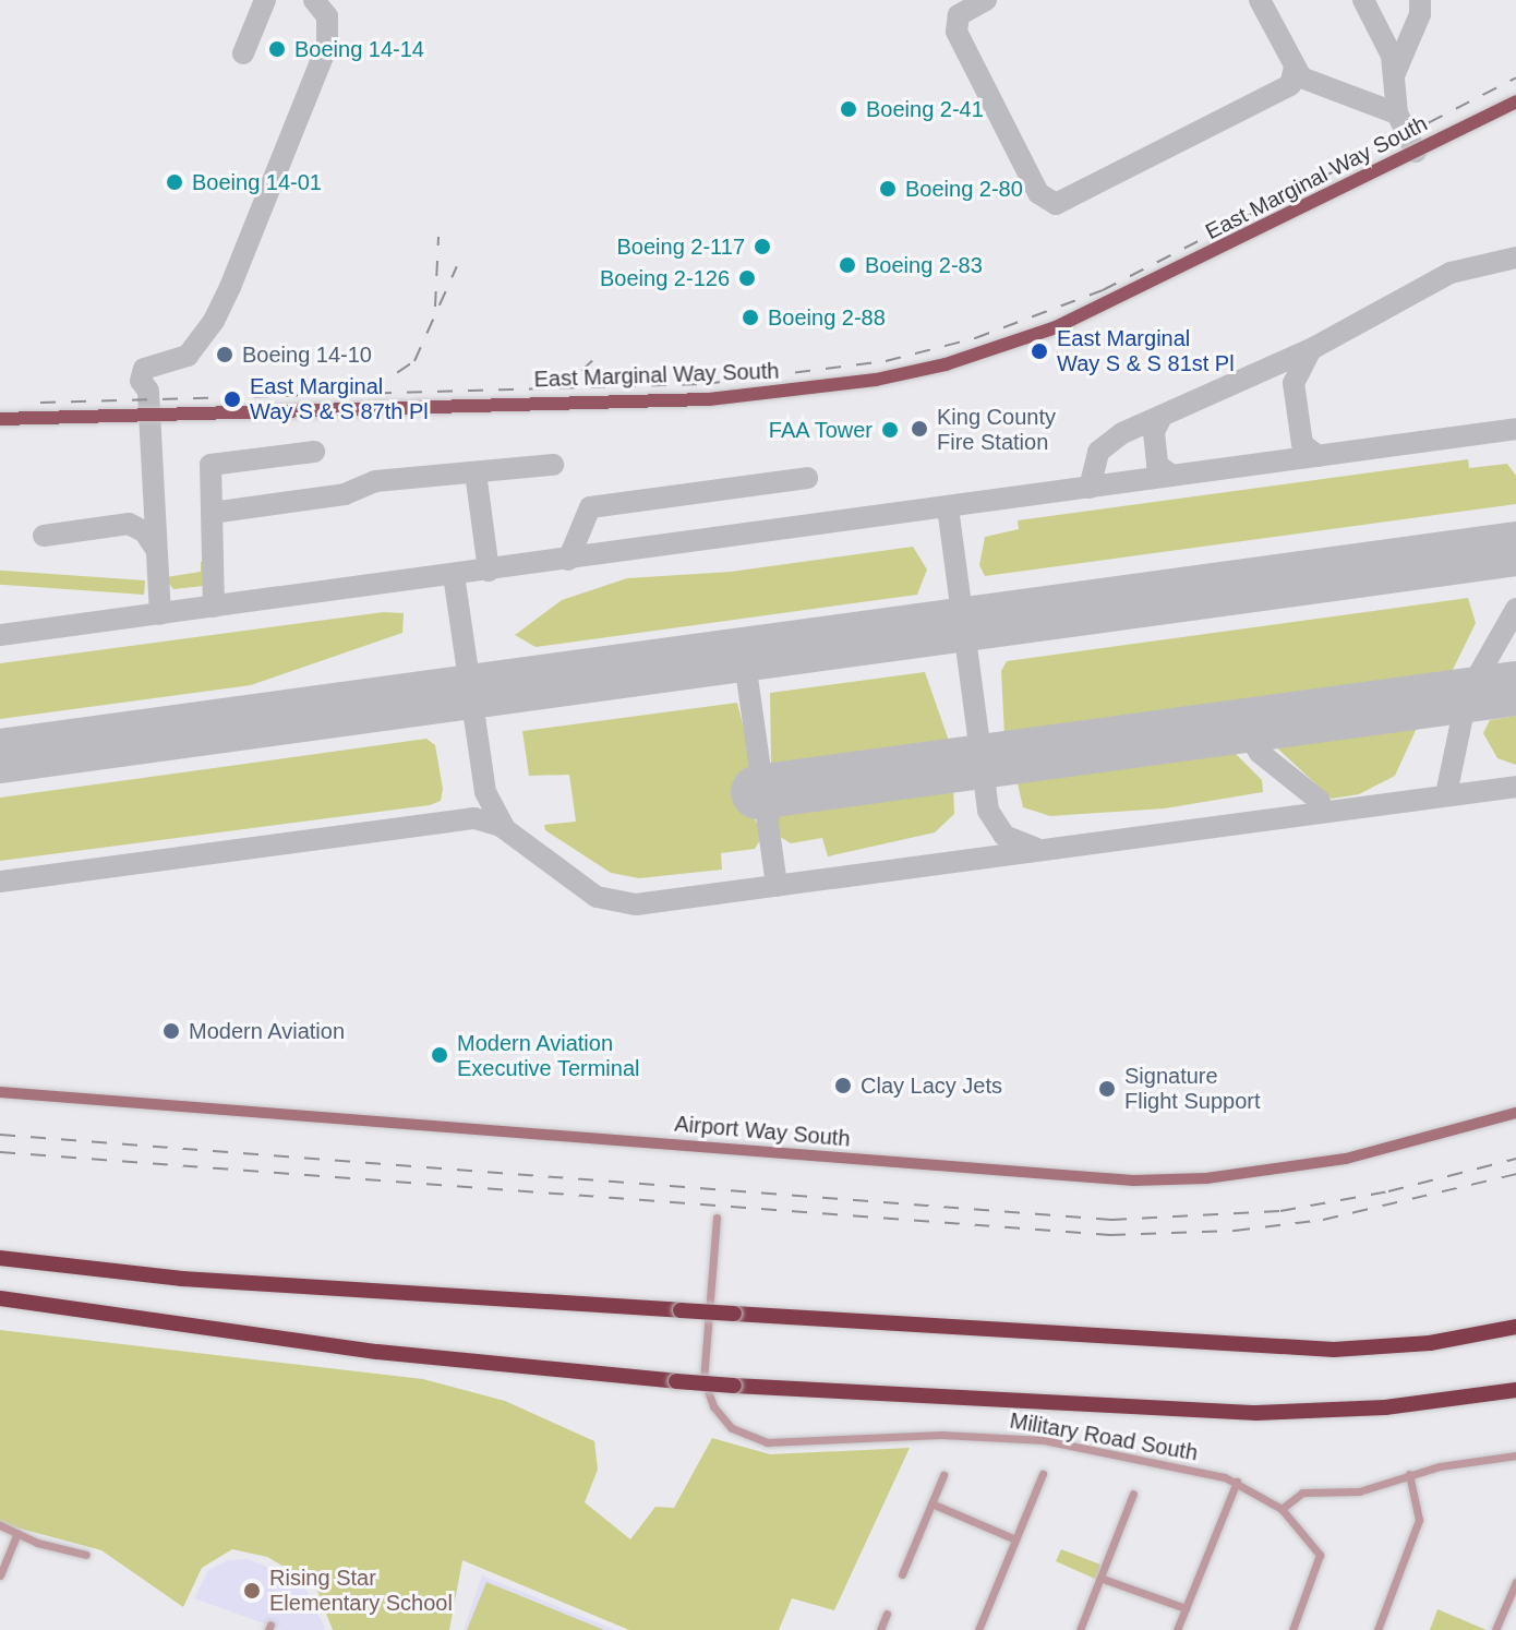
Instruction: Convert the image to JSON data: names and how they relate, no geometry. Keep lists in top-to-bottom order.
{
  "streets": {
    "main road": ["East Marginal Way South", "Airport Way South"],
    "street": ["Military Road South"]
  },
  "places": [
    "Boeing 14-14",
    "Boeing 2-41",
    "Boeing 14-01",
    "Boeing 2-80",
    "Boeing 2-117",
    "Boeing 2-83",
    "Boeing 2-126",
    "Boeing 2-88",
    "East Marginal Way S & S 81st Pl",
    "Boeing 14-10",
    "East Marginal Way S & S 87th Pl",
    "King County Fire Station",
    "FAA Tower",
    "Modern Aviation",
    "Modern Aviation Executive Terminal",
    "Clay Lacy Jets",
    "Signature Flight Support",
    "Rising Star Elementary School"
  ]
}
